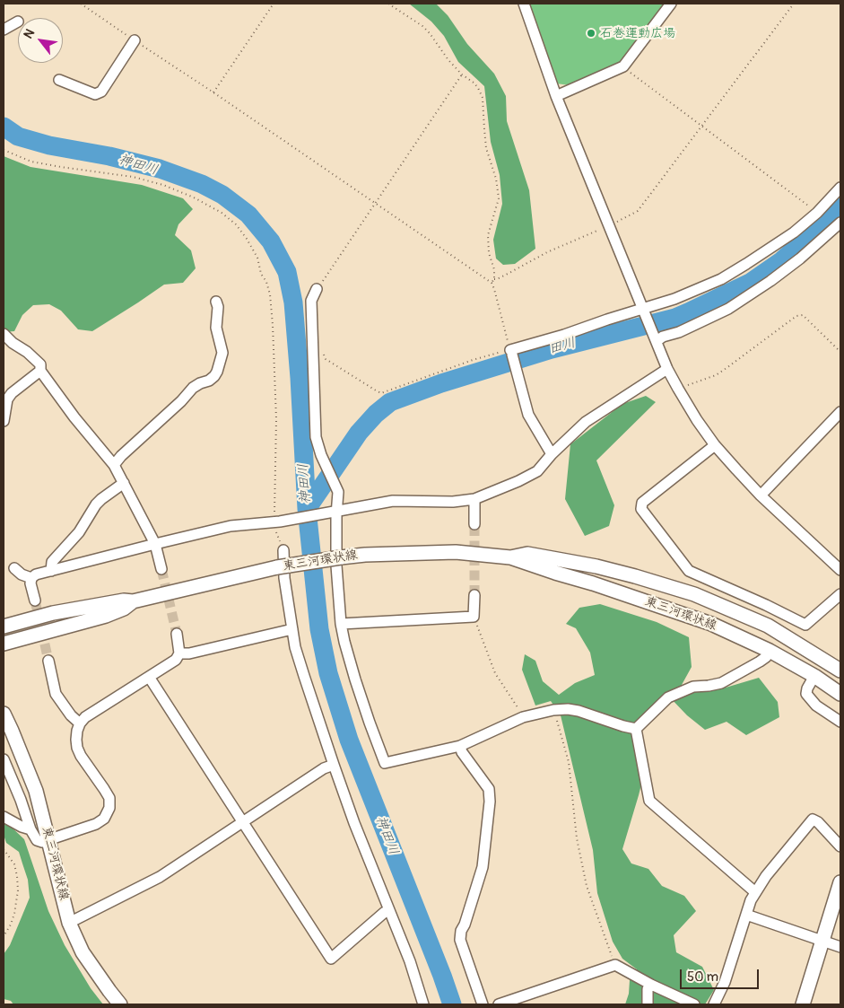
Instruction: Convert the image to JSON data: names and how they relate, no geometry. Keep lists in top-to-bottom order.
{
  "streets": {
    "main road": ["東三河環状線"]
  },
  "water": ["神田川", "田川"],
  "places": ["石巻運動広場"],
  "scale_bar": "50 m",
  "north": "top left"
}
